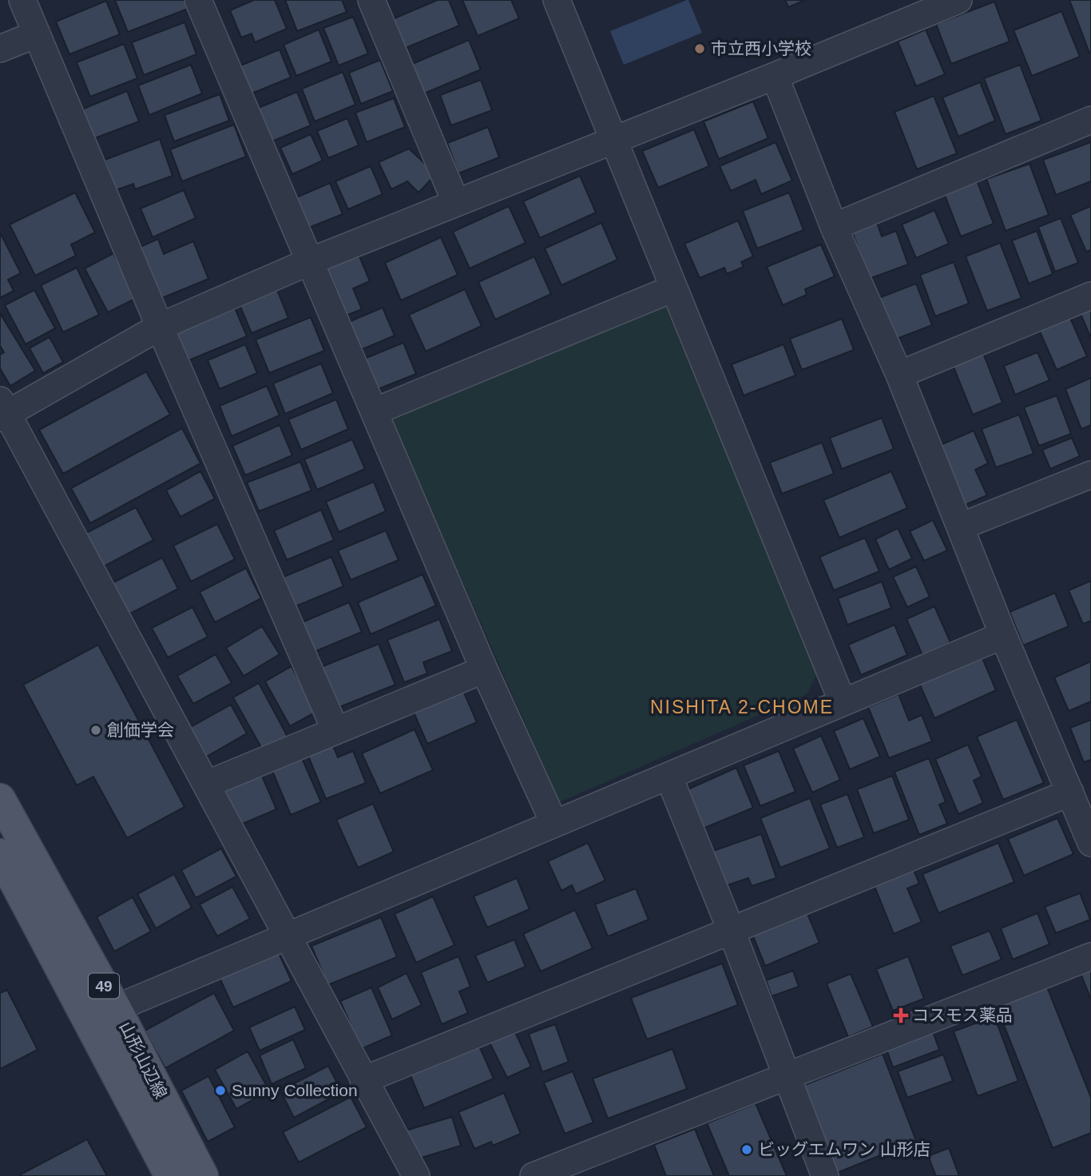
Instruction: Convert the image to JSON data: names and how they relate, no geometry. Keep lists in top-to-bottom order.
{
  "streets": {
    "main road": ["49", "山形山辺線"]
  },
  "districts": ["NISHITA 2-CHOME"],
  "places": {
    "other": [
      "市立西小学校",
      "創価学会",
      "Sunny Collection",
      "ビッグエムワン 山形店"
    ],
    "health": ["コスモス薬品"]
  }
}
